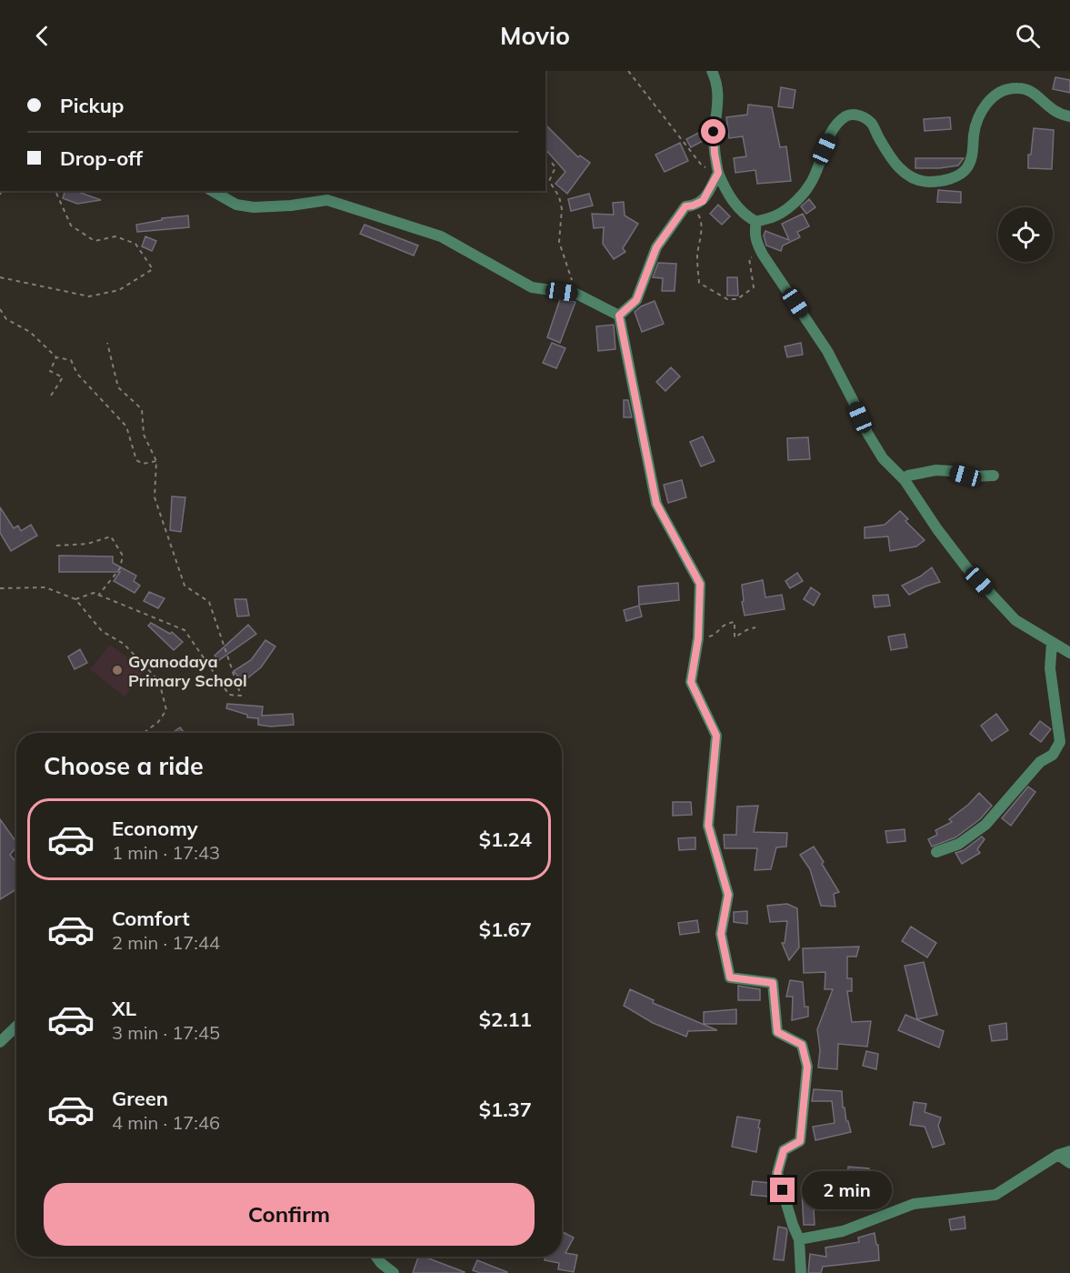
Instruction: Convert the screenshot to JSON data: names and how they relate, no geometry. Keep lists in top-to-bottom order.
{
  "places": ["Gyanodaya Primary School"],
  "page": {
    "header": "Movio",
    "banner": ["Pickup", "Drop-off"],
    "heading": "Choose a ride",
    "list": [
      {
        "name": "Economy",
        "note": "1 min · 17:43",
        "value": "$1.24"
      },
      {
        "name": "Comfort",
        "note": "2 min · 17:44",
        "value": "$1.67"
      },
      {
        "name": "XL",
        "note": "3 min · 17:45",
        "value": "$2.11"
      },
      {
        "name": "Green",
        "note": "4 min · 17:46",
        "value": "$1.37"
      }
    ],
    "bubble": "2 min",
    "buttons": "Confirm"
  }
}
